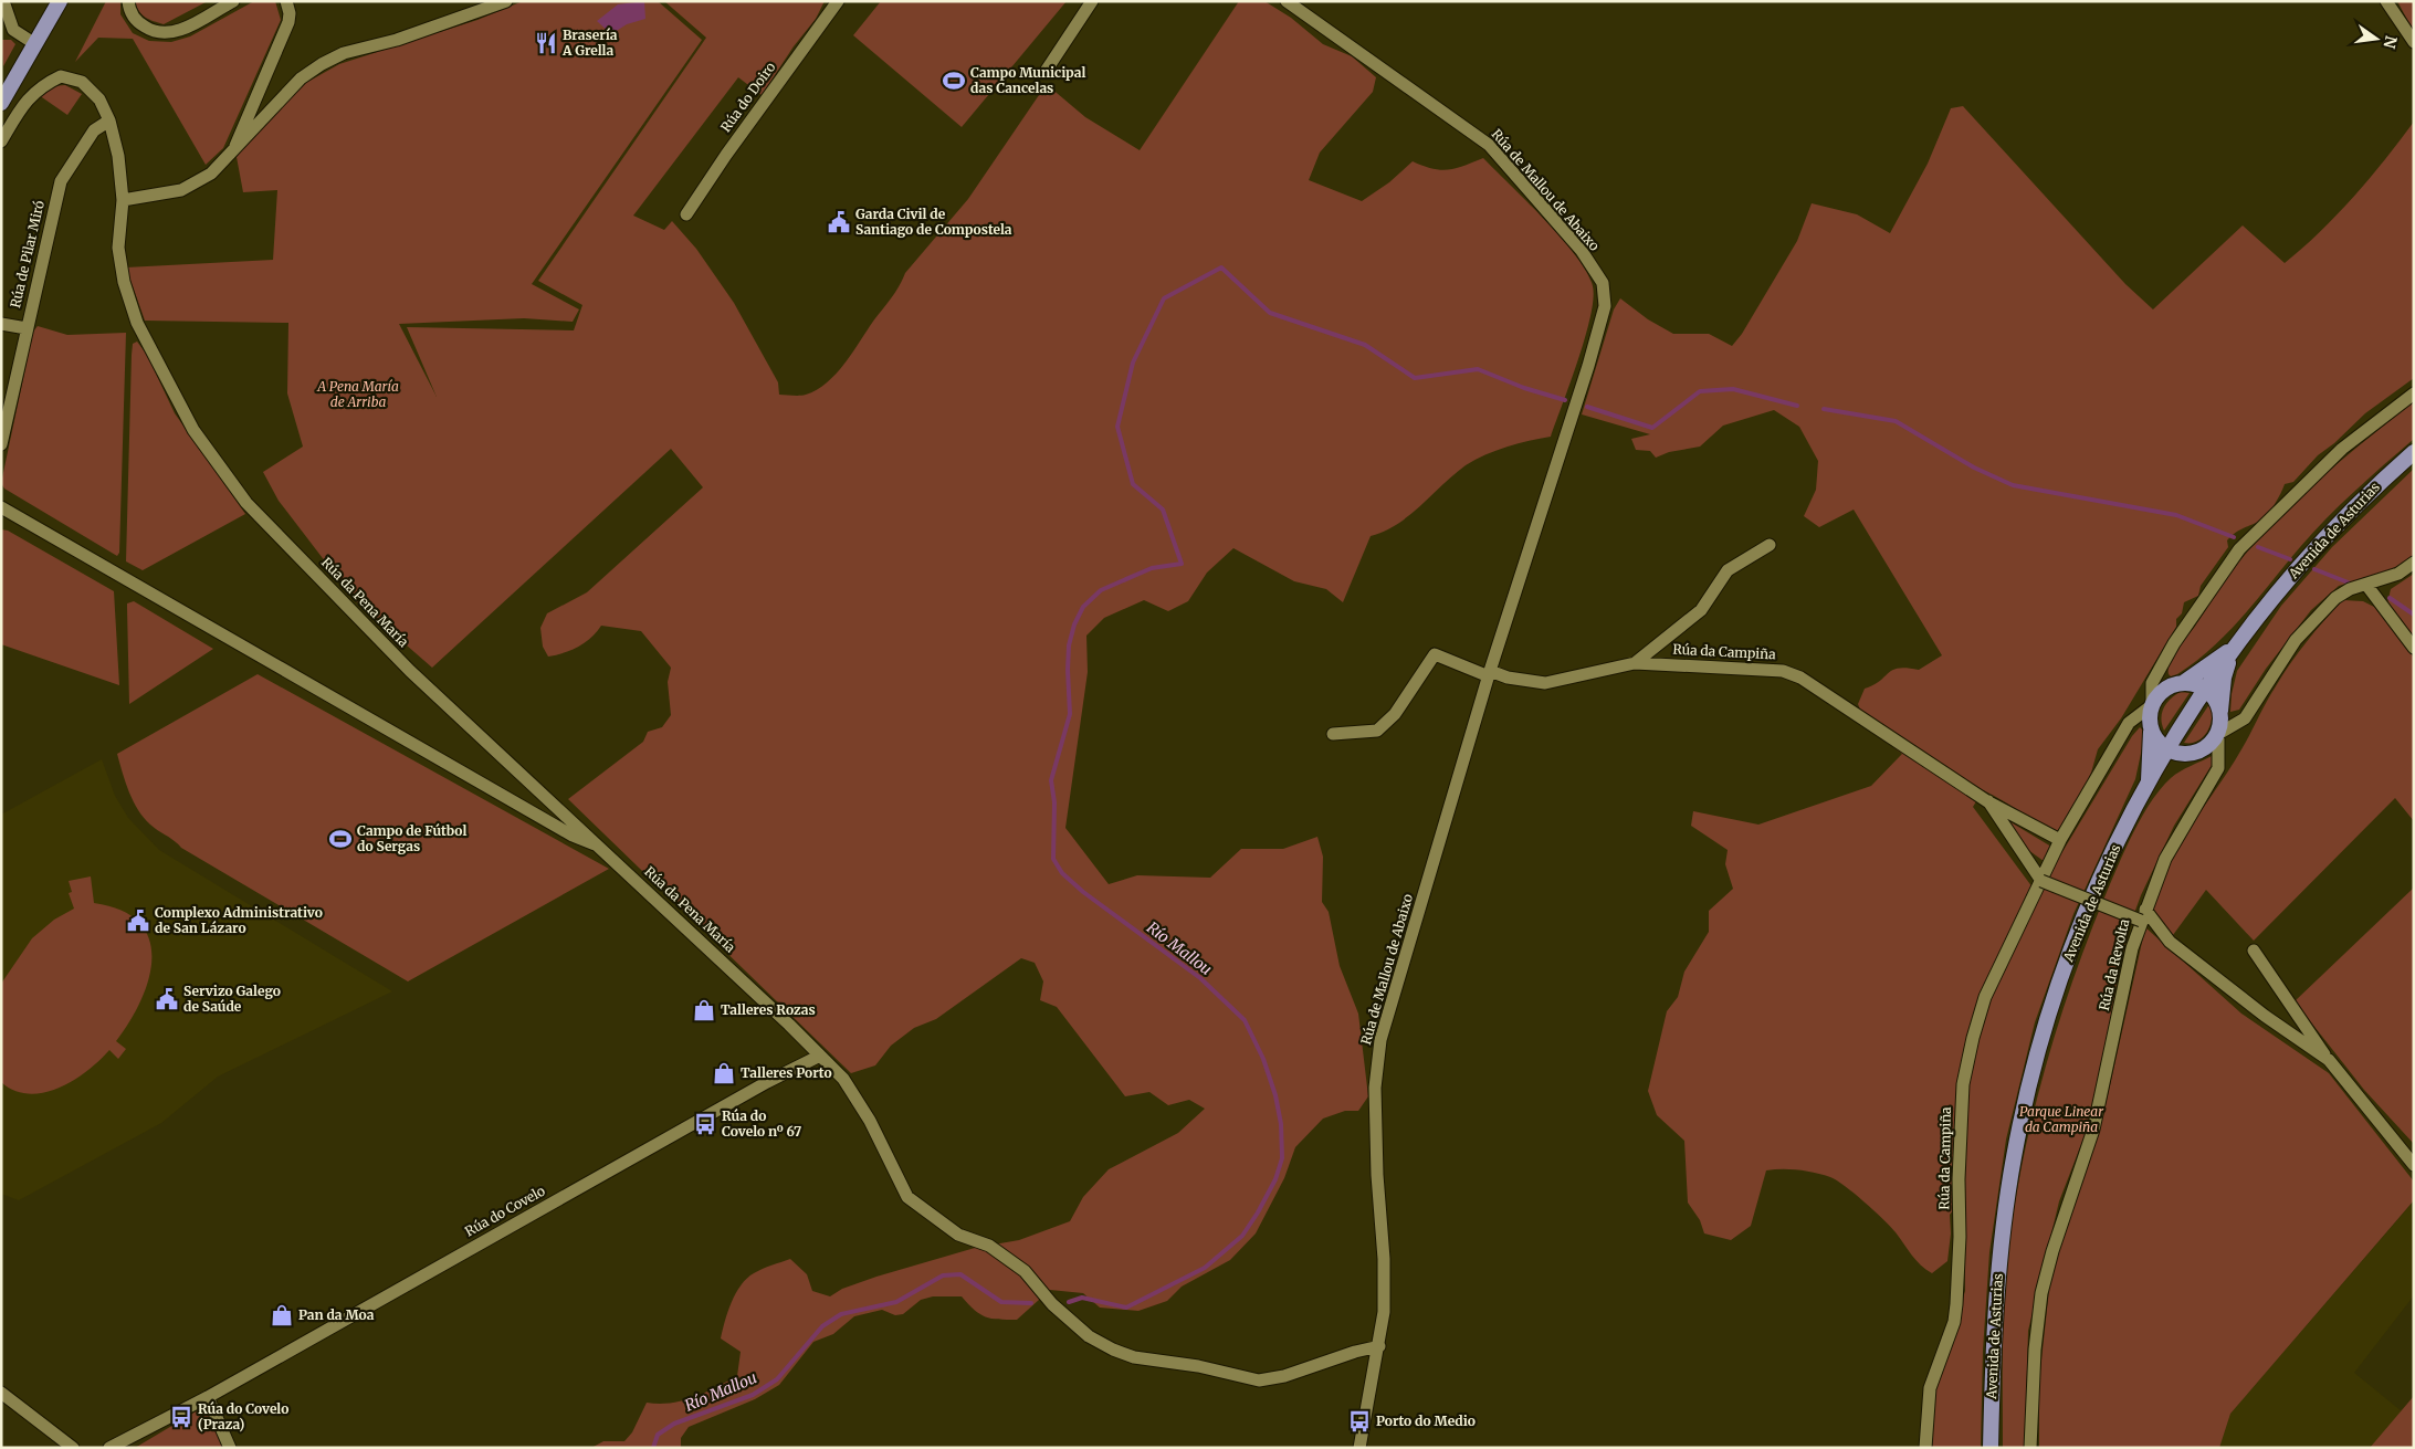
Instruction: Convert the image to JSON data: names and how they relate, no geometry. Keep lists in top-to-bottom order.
{
  "streets": {
    "main road": ["Avenida de Asturias"],
    "street": [
      "Rúa do Doiro",
      "Rúa de Mallou de Abaixo",
      "Rúa de Pilar Miró",
      "Rúa da Pena María",
      "Rúa da Campiña",
      "Rúa da Revolta",
      "Rúa do Covelo"
    ]
  },
  "crossings": [
    ["Rúa de Mallou de Abaixo", "Rúa da Pena María"],
    ["Rúa de Mallou de Abaixo", "Rúa da Campiña"],
    ["Rúa de Pilar Miró", "Rúa da Pena María"],
    ["Rúa da Pena María", "Rúa do Covelo"]
  ],
  "water": ["Río Mallou"],
  "parks": ["A Pena María de Arriba", "Parque Linear da Campiña"],
  "places": {
    "restaurant": ["Brasería A Grella"],
    "sports": ["Campo Municipal das Cancelas", "Campo de Fútbol do Sergas"],
    "public building": ["Garda Civil de Santiago de Compostela", "Complexo Administrativo de San Lázaro", "Servizo Galego de Saúde"],
    "shop": ["Talleres Rozas", "Talleres Porto", "Pan da Moa"],
    "bus stop": ["Rúa do Covelo nº 67", "Rúa do Covelo (Praza)", "Porto do Medio"]
  },
  "north": "right"
}
